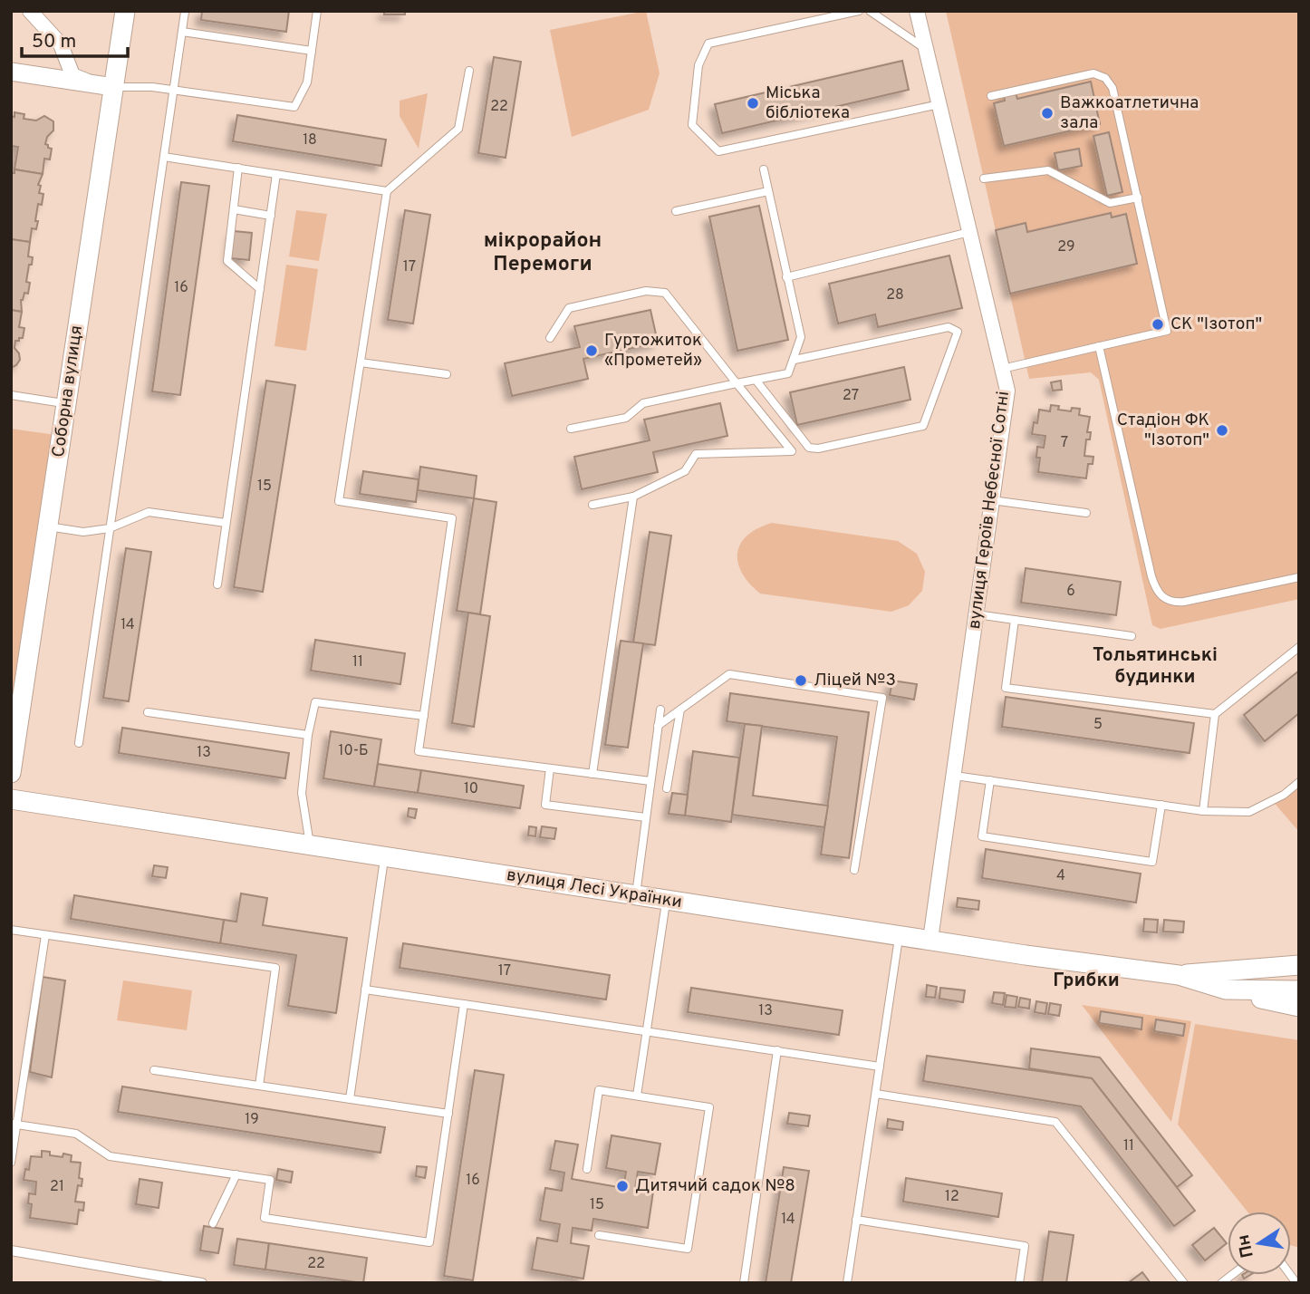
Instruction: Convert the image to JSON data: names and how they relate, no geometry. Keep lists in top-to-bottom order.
{
  "streets": {
    "main road": ["Соборна вулиця", "вулиця Лесі Українки"],
    "street": ["вулиця Героїв Небесної Сотні"]
  },
  "crossings": [
    ["вулиця Героїв Небесної Сотні", "вулиця Лесі Українки"]
  ],
  "districts": ["мікрорайон Перемоги", "Тольятинські будинки", "Грибки"],
  "places": [
    "Міська бібліотека",
    "Важкоатлетична зала",
    "СК \"Ізотоп\"",
    "Гуртожиток «Прометей»",
    "Стадіон ФК \"Ізотоп\"",
    "Ліцей №3",
    "Дитячий садок №8"
  ],
  "house_numbers": [
    "22",
    "18",
    "29",
    "17",
    "16",
    "28",
    "27",
    "7",
    "15",
    "6",
    "14",
    "11",
    "5",
    "10-Б",
    "13",
    "10",
    "4",
    "17",
    "13",
    "19",
    "11",
    "16",
    "21",
    "12",
    "15",
    "14",
    "22"
  ],
  "scale_bar": "50 m",
  "north": "left"
}
